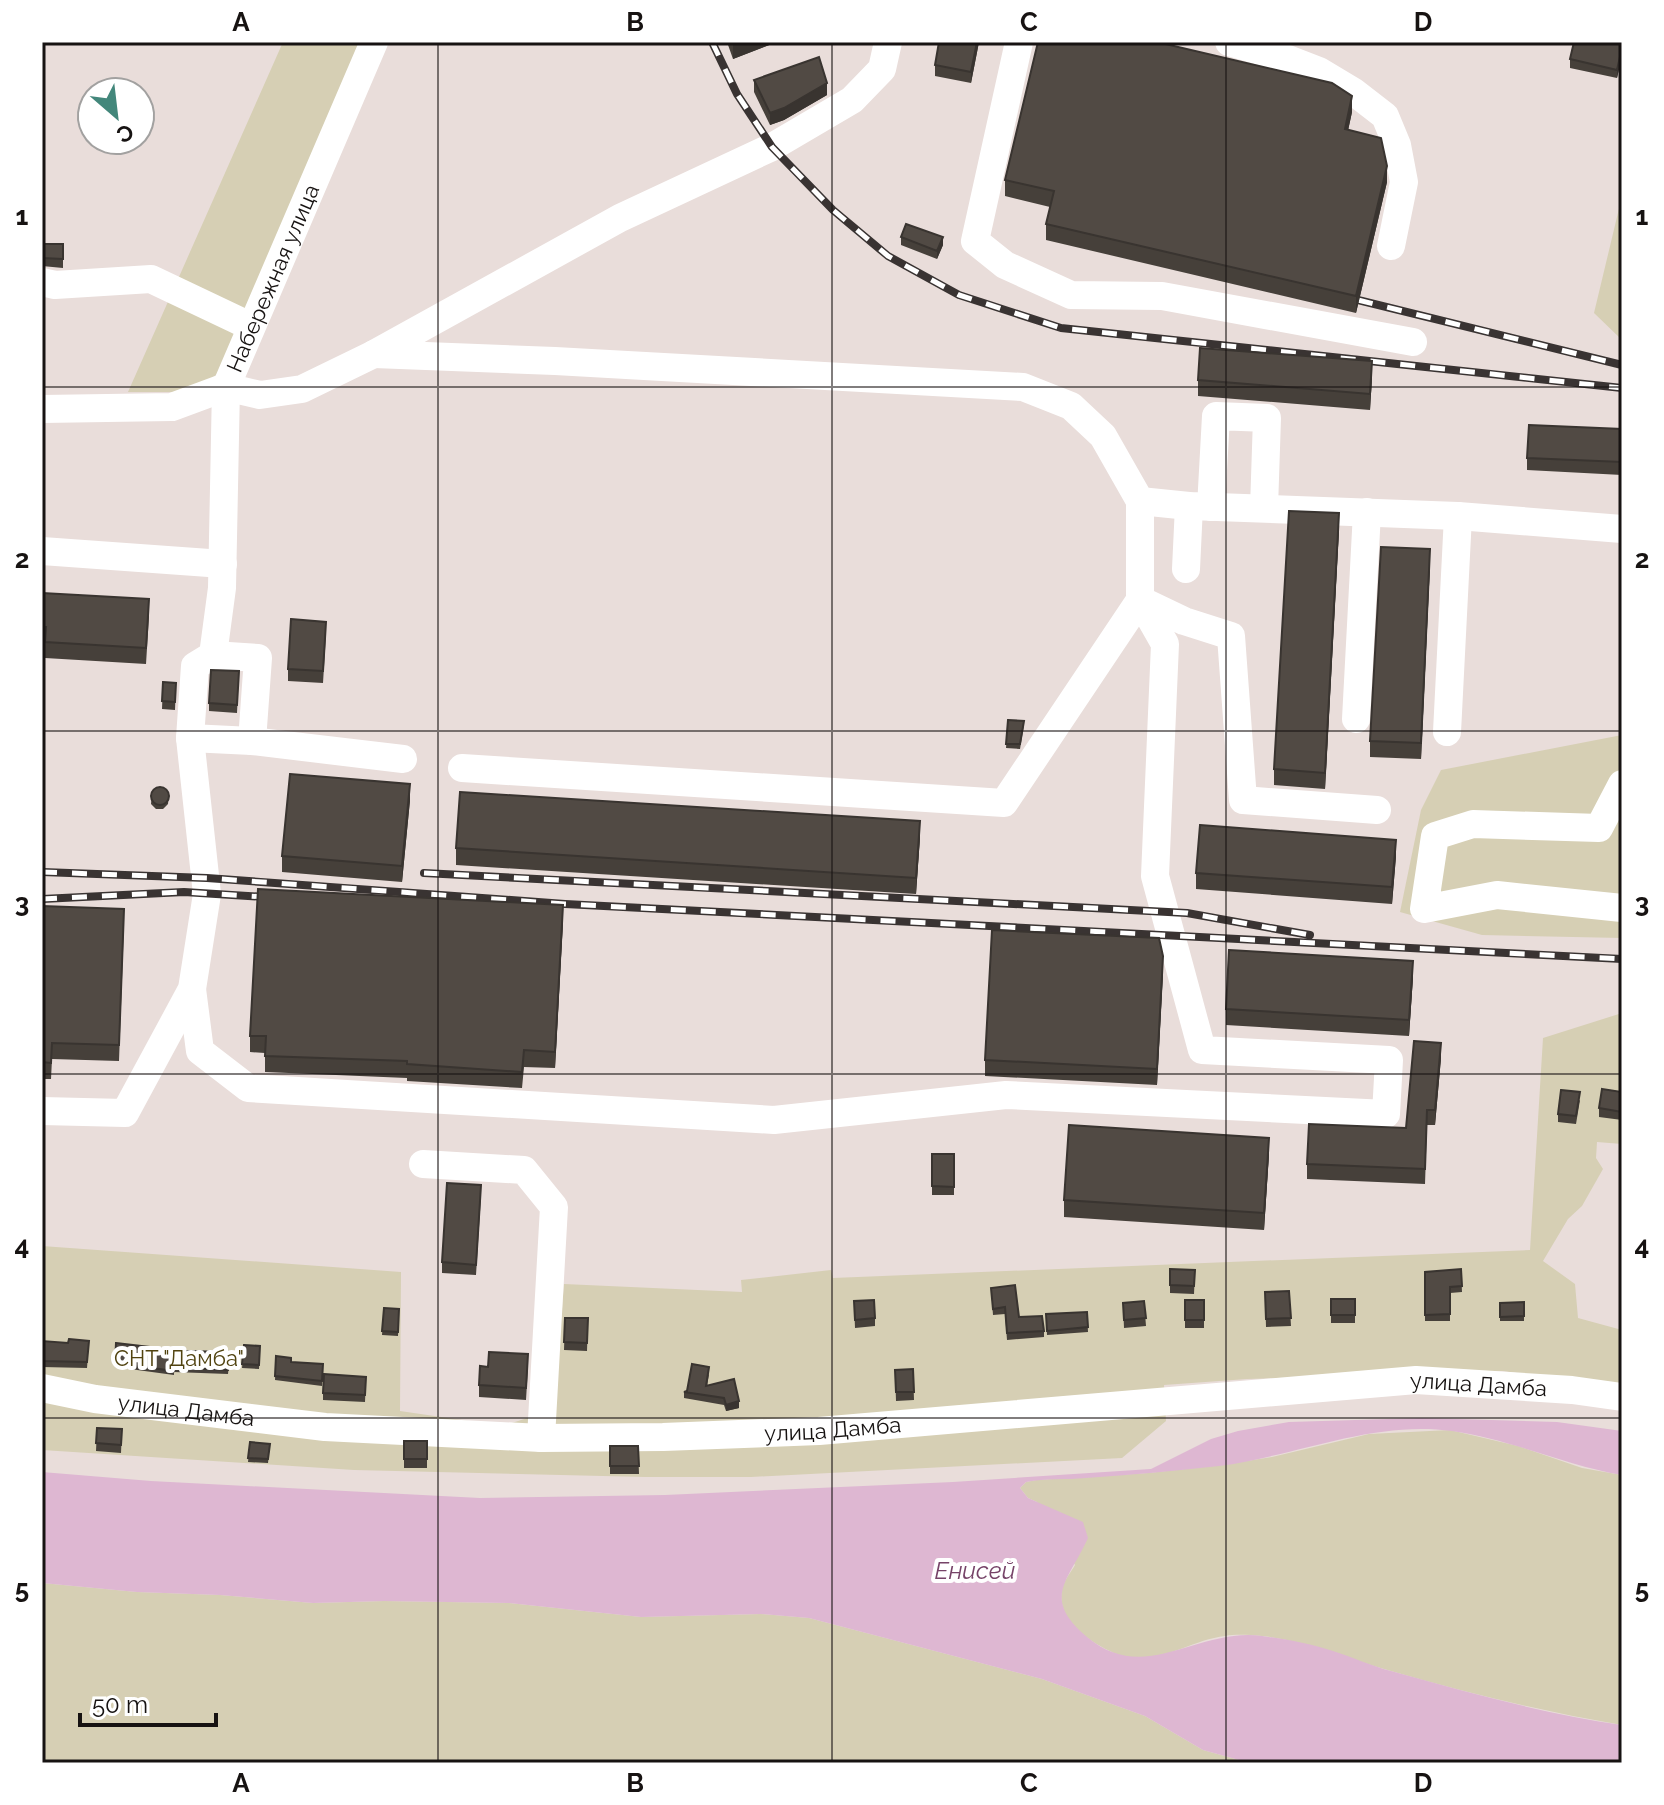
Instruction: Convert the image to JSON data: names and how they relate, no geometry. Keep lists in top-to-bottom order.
{
  "streets": {
    "street": ["Набережная улица", "улица Дамба"]
  },
  "water": ["Енисей"],
  "parks": ["СНТ \"Дамба\""],
  "scale_bar": "50 m",
  "north": "bottom right",
  "grid": {
    "columns": [
      "A",
      "B",
      "C",
      "D"
    ],
    "rows": [
      "1",
      "2",
      "3",
      "4",
      "5"
    ]
  }
}
